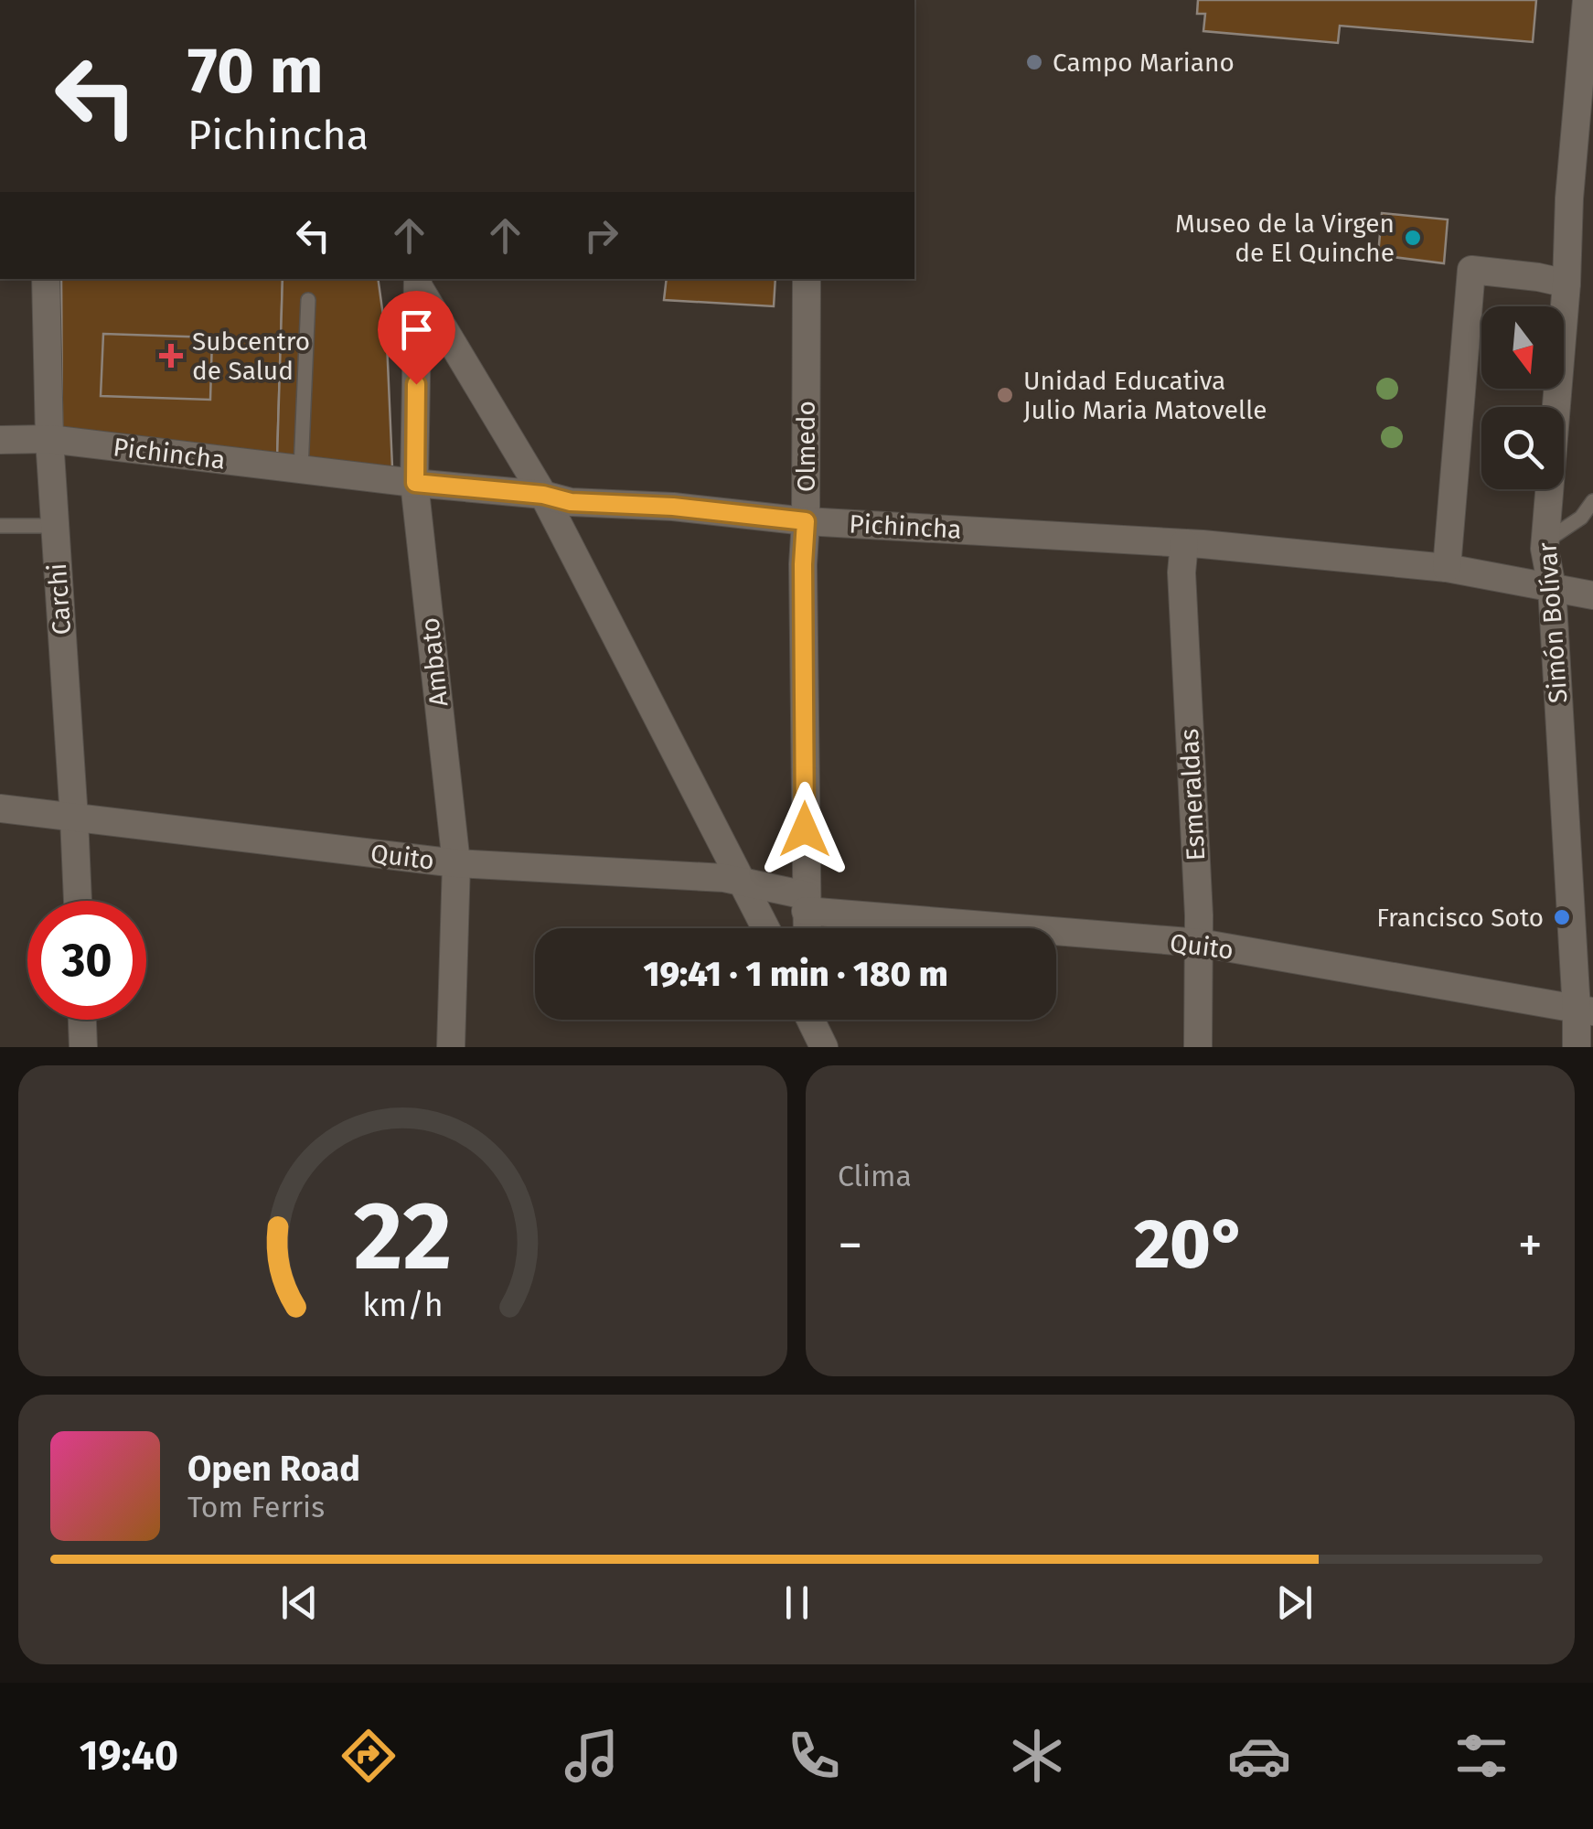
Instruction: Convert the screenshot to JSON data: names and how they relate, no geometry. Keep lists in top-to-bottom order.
{
  "streets": {
    "street": [
      "Olmedo",
      "Pichincha",
      "Carchi",
      "Simón Bolívar",
      "Ambato",
      "Esmeraldas",
      "Quito"
    ]
  },
  "crossings": [
    ["Olmedo", "Pichincha"],
    ["Olmedo", "Quito"],
    ["Pichincha", "Carchi"],
    ["Pichincha", "Simón Bolívar"],
    ["Pichincha", "Ambato"],
    ["Pichincha", "Esmeraldas"],
    ["Carchi", "Quito"],
    ["Simón Bolívar", "Quito"],
    ["Ambato", "Quito"],
    ["Esmeraldas", "Quito"]
  ],
  "places": {
    "other": [
      "Campo Mariano",
      "Museo de la Virgen de El Quinche",
      "Unidad Educativa Julio Maria Matovelle",
      "Francisco Soto"
    ],
    "health": ["Subcentro de Salud"]
  },
  "north": "bottom",
  "page": {
    "turn": ["70 m", "Pichincha"],
    "limit": "30",
    "trip": "19:41 · 1 min · 180 m",
    "tile": "Clima",
    "heat": ["−", "20°", "+"],
    "song": ["Open Road", "Tom Ferris"],
    "tabs": "19:40",
    "gauge": ["22", "km/h"]
  }
}
